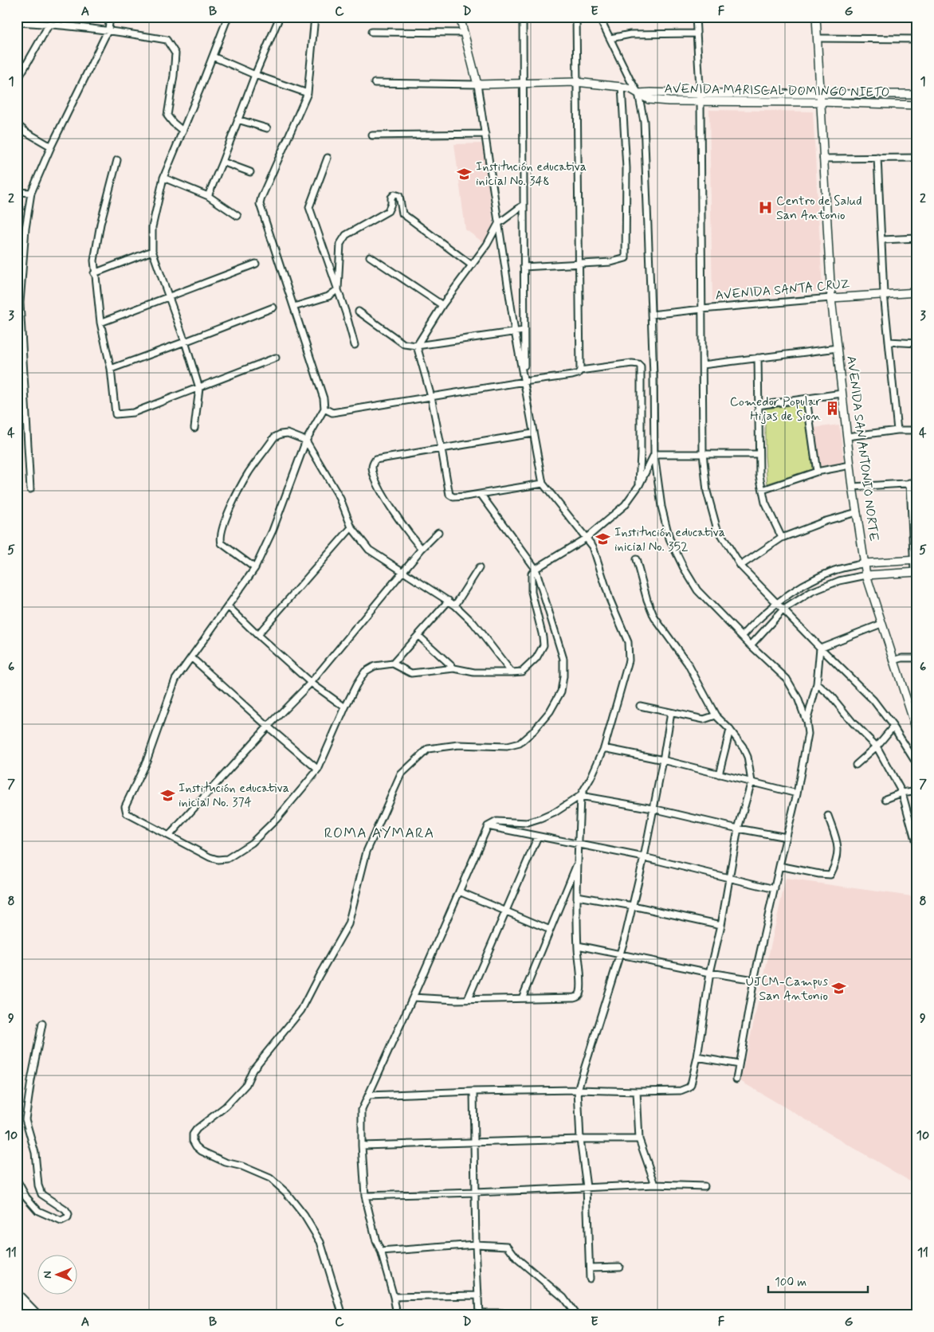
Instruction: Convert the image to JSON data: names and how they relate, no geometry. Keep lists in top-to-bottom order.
{
  "streets": {
    "street": ["AVENIDA MARISCAL DOMINGO NIETO", "AVENIDA SANTA CRUZ", "AVENIDA SAN ANTONIO NORTE"]
  },
  "crossings": [
    ["AVENIDA MARISCAL DOMINGO NIETO", "AVENIDA SAN ANTONIO NORTE"],
    ["AVENIDA SANTA CRUZ", "AVENIDA SAN ANTONIO NORTE"]
  ],
  "districts": ["ROMA AYMARA"],
  "places": {
    "school or university": [
      "Institución educativa inicial No. 348",
      "Institución educativa inicial No. 352",
      "Institución educativa inicial No. 374",
      "UJCM-Campus San Antonio"
    ],
    "hospital": ["Centro de Salud San Antonio"],
    "building": ["Comedor Popular Hijas de Sion"]
  },
  "scale_bar": "100 m",
  "north": "left",
  "grid": {
    "columns": [
      "A",
      "B",
      "C",
      "D",
      "E",
      "F",
      "G"
    ],
    "rows": [
      "1",
      "2",
      "3",
      "4",
      "5",
      "6",
      "7",
      "8",
      "9",
      "10",
      "11"
    ]
  }
}
